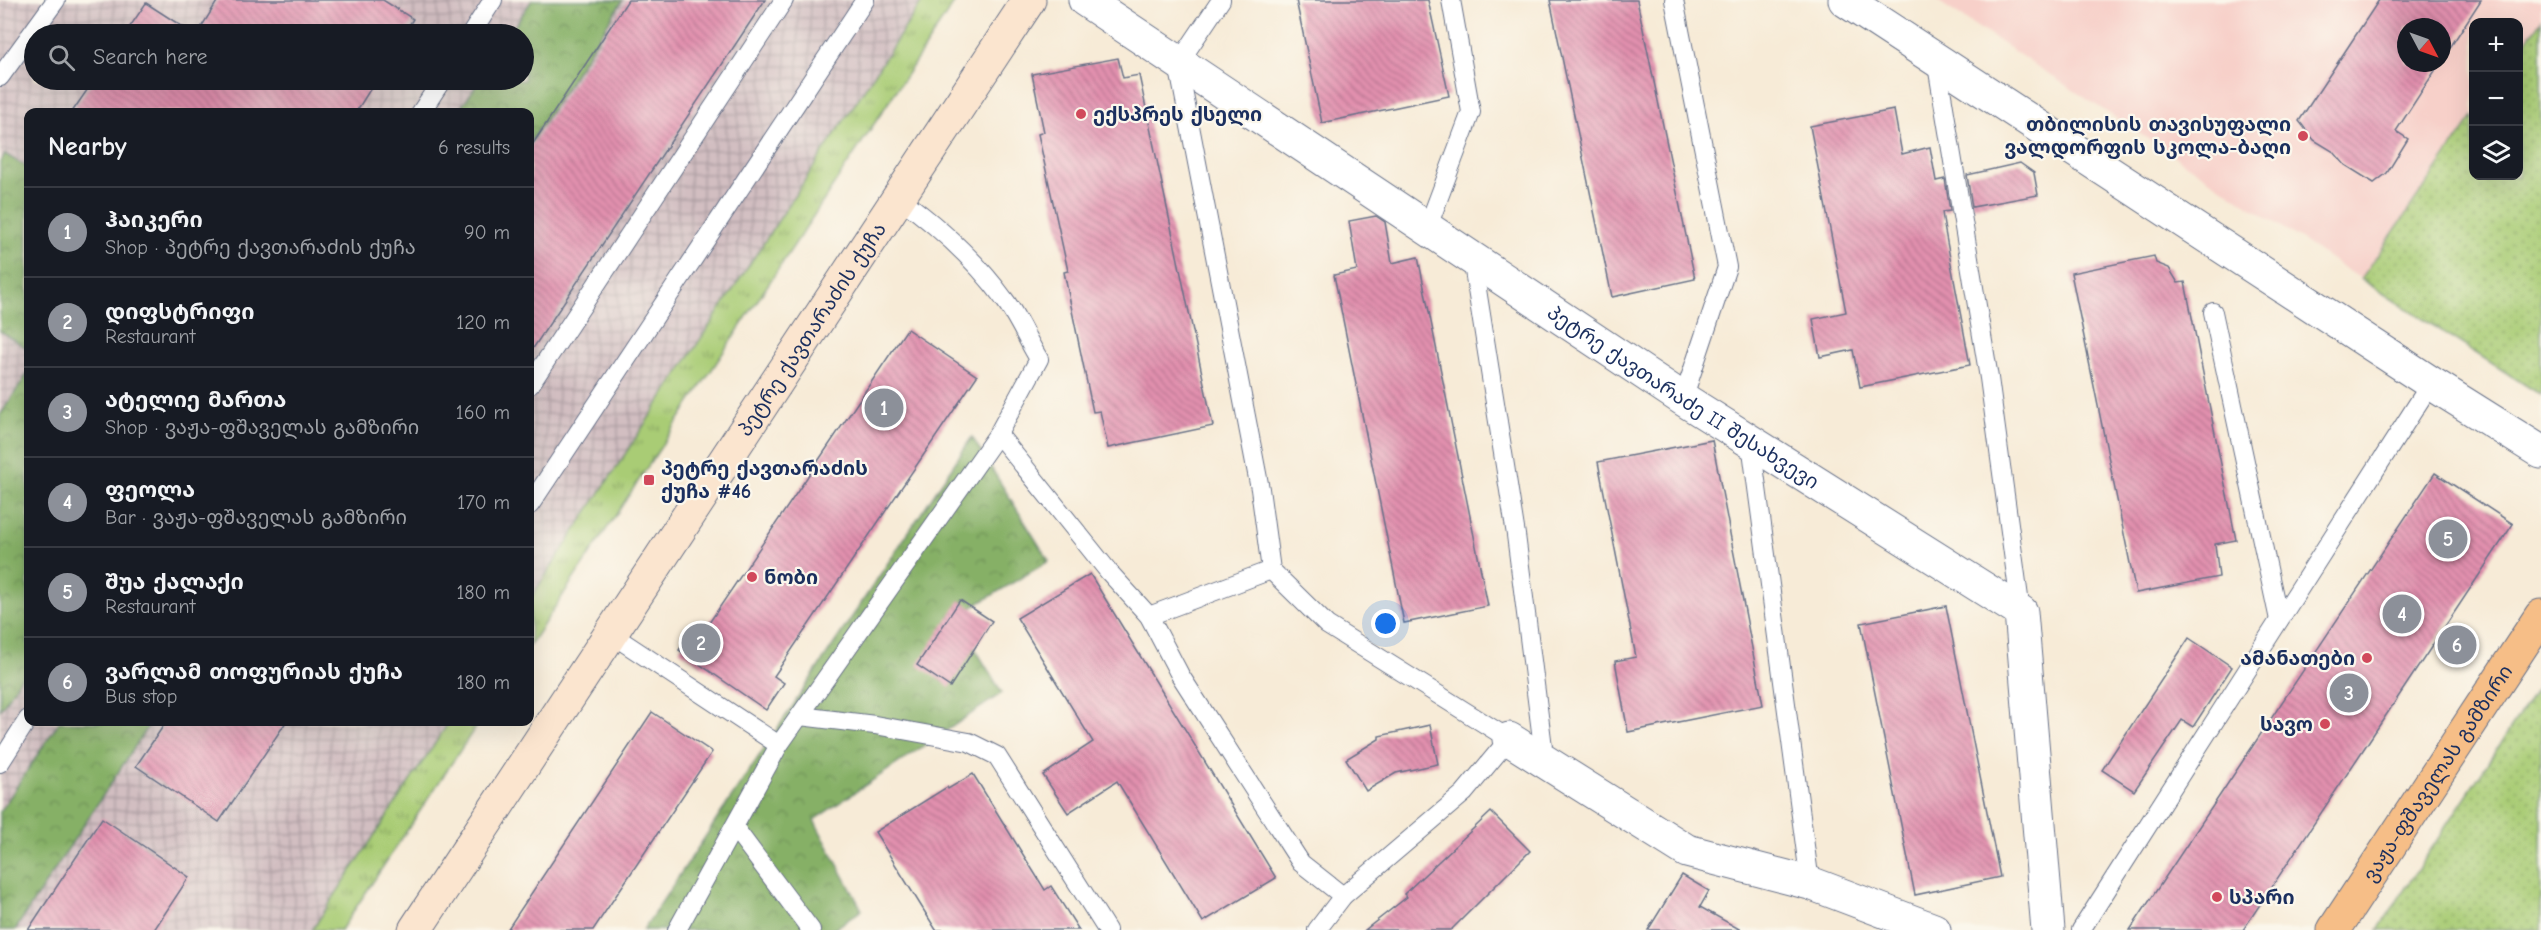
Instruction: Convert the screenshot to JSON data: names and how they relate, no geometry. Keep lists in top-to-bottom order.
{
  "streets": {
    "main road": ["პეტრე ქავთარაძის ქუჩა", "ვაჟა-ფშაველას გამზირი"],
    "street": ["პეტრე ქავთარაძე II შესახვევი"]
  },
  "places": {
    "other": [
      "ექსპრეს ქსელი",
      "თბილისის თავისუფალი ვალდორფის სკოლა-ბაღი",
      "ნობი",
      "ამანათები",
      "სავო",
      "სპარი"
    ],
    "transit": ["პეტრე ქავთარაძის ქუჩა #46"]
  },
  "north": "bottom right",
  "page": {
    "map_buttons": ["+", "−"],
    "search": "Search here",
    "heading": ["Nearby", "6 results"],
    "list": [
      {
        "mark": "1",
        "name": "ჰაიკერი",
        "note": "Shop · პეტრე ქავთარაძის ქუჩა",
        "value": "90 m"
      },
      {
        "mark": "2",
        "name": "დიფსტრიფი",
        "note": "Restaurant",
        "value": "120 m"
      },
      {
        "mark": "3",
        "name": "ატელიე მართა",
        "note": "Shop · ვაჟა-ფშაველას გამზირი",
        "value": "160 m"
      },
      {
        "mark": "4",
        "name": "ფეოლა",
        "note": "Bar · ვაჟა-ფშაველას გამზირი",
        "value": "170 m"
      },
      {
        "mark": "5",
        "name": "შუა ქალაქი",
        "note": "Restaurant",
        "value": "180 m"
      },
      {
        "mark": "6",
        "name": "ვარლამ თოფურიას ქუჩა",
        "note": "Bus stop",
        "value": "180 m"
      }
    ],
    "pins": [
      "1",
      "5",
      "4",
      "2",
      "6",
      "3"
    ]
  }
}
